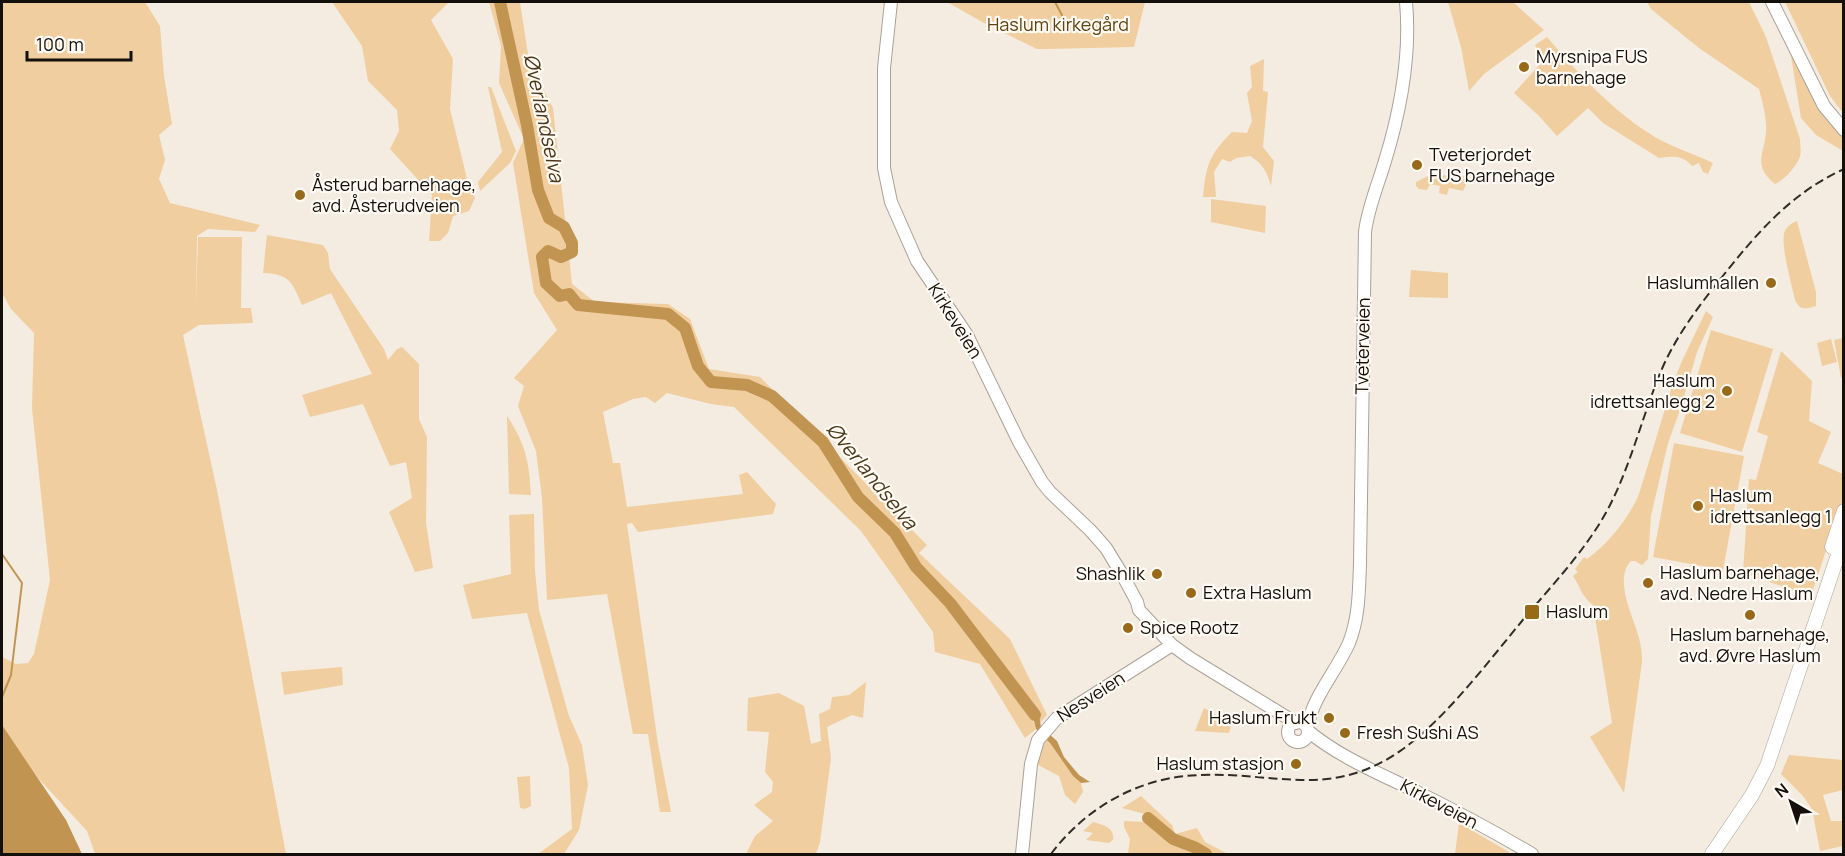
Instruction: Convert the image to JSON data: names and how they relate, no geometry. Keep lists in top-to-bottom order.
{
  "streets": {
    "main road": ["Kirkeveien", "Tveterveien", "Nesveien"]
  },
  "crossings": [
    ["Kirkeveien", "Tveterveien"],
    ["Kirkeveien", "Nesveien"]
  ],
  "water": ["Øverlandselva"],
  "parks": ["Haslum kirkegård"],
  "places": {
    "other": [
      "Myrsnipa FUS barnehage",
      "Tveterjordet FUS barnehage",
      "Åsterud barnehage, avd. Åsterudveien",
      "Haslumhallen",
      "Haslum idrettsanlegg 2",
      "Haslum idrettsanlegg 1",
      "Shashlik",
      "Haslum barnehage, avd. Nedre Haslum",
      "Extra Haslum",
      "Haslum barnehage, avd. Øvre Haslum",
      "Spice Rootz",
      "Haslum Frukt",
      "Fresh Sushi AS",
      "Haslum stasjon"
    ],
    "transit": ["Haslum"]
  },
  "scale_bar": "100 m",
  "north": "top left"
}
